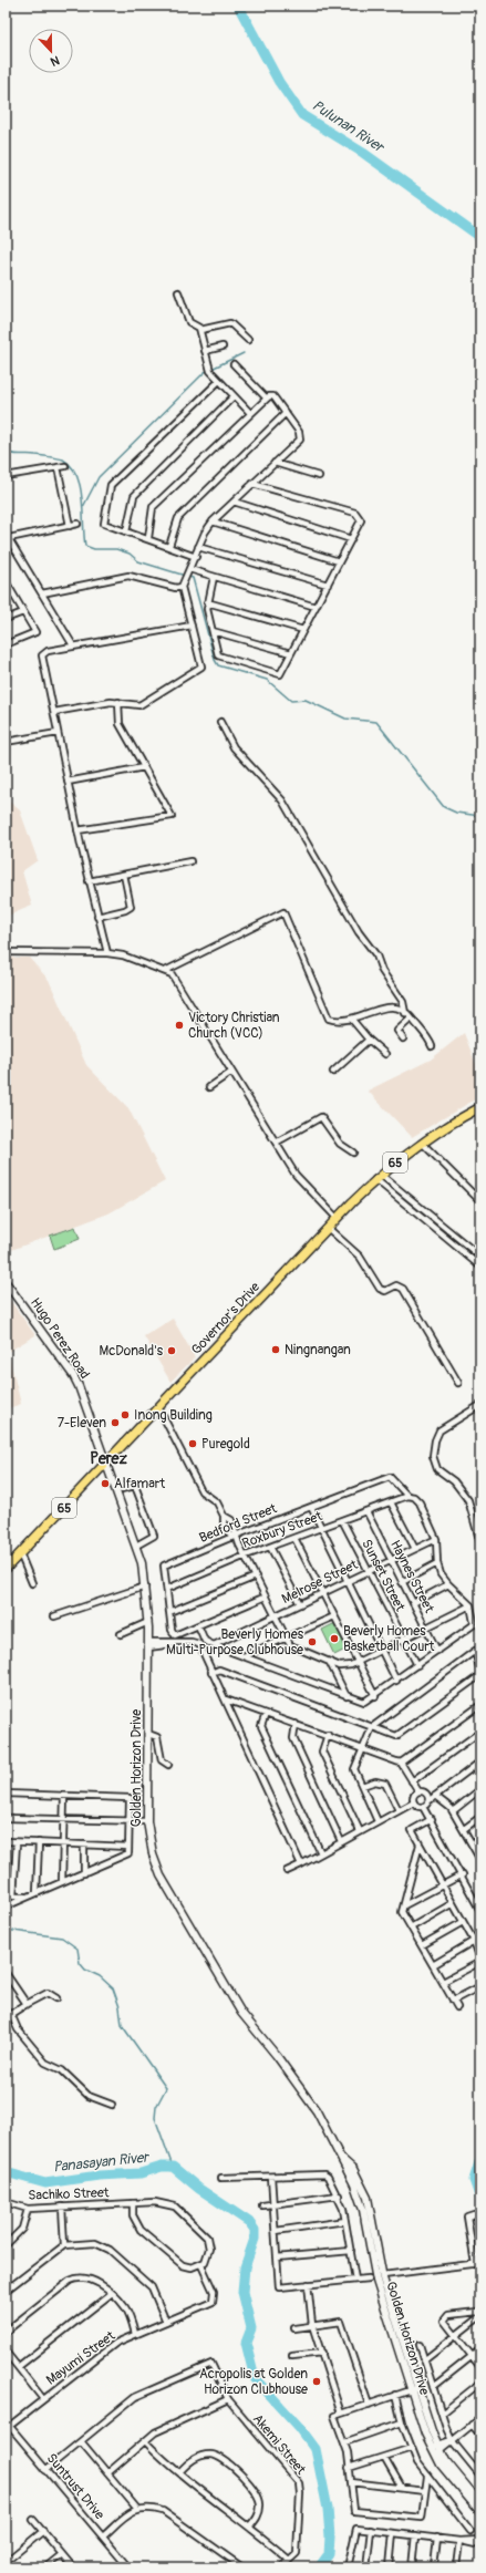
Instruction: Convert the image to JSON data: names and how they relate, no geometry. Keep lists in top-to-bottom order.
{
  "streets": {
    "main road": ["65", "Governor's Drive"],
    "street": [
      "Hugo Perez Road",
      "Bedford Street",
      "Roxbury Street",
      "Sunset Street",
      "Haynes Street",
      "Melrose Street",
      "Golden Horizon Drive",
      "Sachiko Street",
      "Mayumi Street",
      "Akemi Street",
      "Suntrust Drive"
    ]
  },
  "crossings": [
    ["Governor's Drive", "Hugo Perez Road"],
    ["Governor's Drive", "Golden Horizon Drive"],
    ["Hugo Perez Road", "Golden Horizon Drive"],
    ["Bedford Street", "Roxbury Street"],
    ["Roxbury Street", "Sunset Street"],
    ["Roxbury Street", "Haynes Street"],
    ["Sunset Street", "Melrose Street"],
    ["Haynes Street", "Melrose Street"],
    ["Sachiko Street", "Mayumi Street"],
    ["Mayumi Street", "Suntrust Drive"]
  ],
  "districts": ["Perez"],
  "water": ["Pulunan River", "Panasayan River"],
  "places": [
    "Victory Christian Church (VCC)",
    "Ningnangan",
    "McDonald's",
    "Inong Building",
    "7-Eleven",
    "Puregold",
    "Alfamart",
    "Beverly Homes Basketball Court",
    "Beverly Homes Multi-Purpose Clubhouse",
    "Acropolis at Golden Horizon Clubhouse"
  ],
  "north": "bottom"
}
